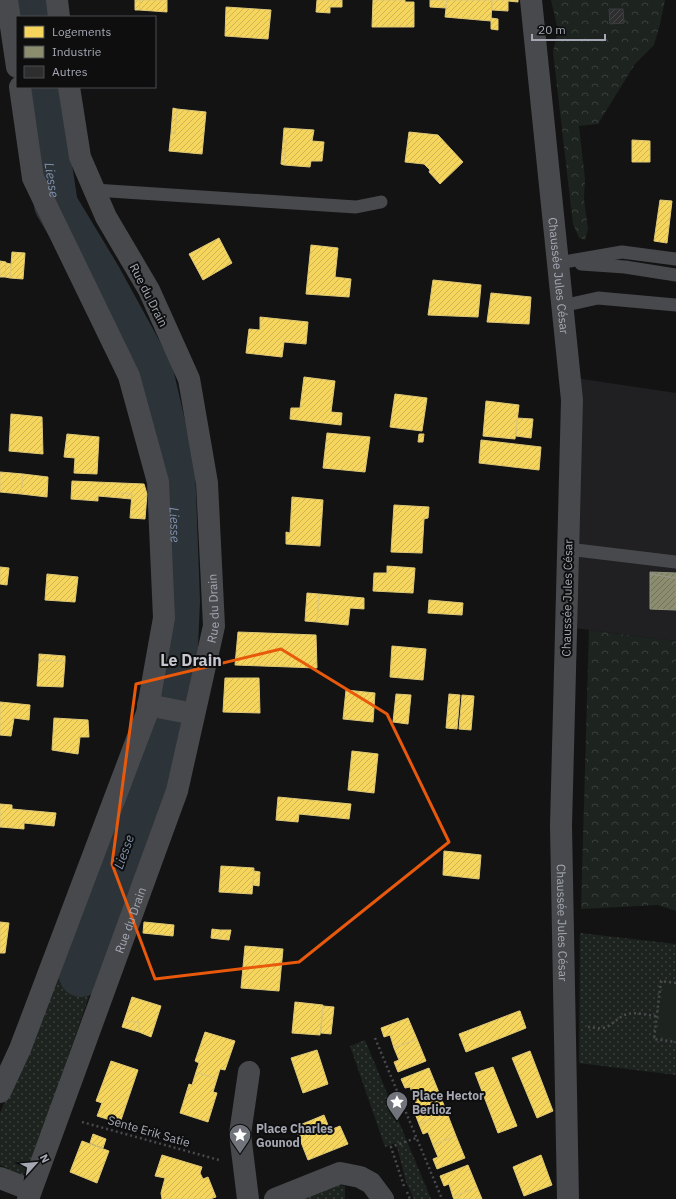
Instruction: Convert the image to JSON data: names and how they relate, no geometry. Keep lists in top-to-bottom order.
{
  "streets": {
    "street": ["Chaussée Jules César", "Rue du Drain"],
    "path": ["Sente Erik Satie"]
  },
  "districts": ["Le Drain"],
  "water": ["Liesse"],
  "places": {
    "place": ["Place Hector Berlioz", "Place Charles Gounod"]
  },
  "legend": ["Logements", "Industrie", "Autres"],
  "scale_bar": "20 m",
  "north": "top right"
}
